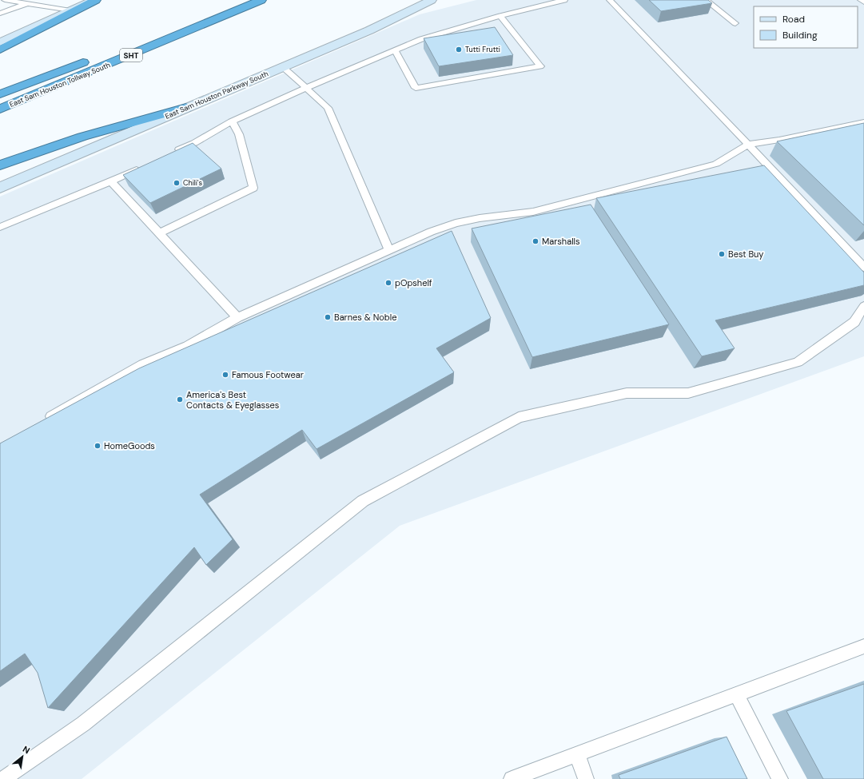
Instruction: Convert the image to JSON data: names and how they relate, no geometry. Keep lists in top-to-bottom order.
{
  "streets": {
    "highway": ["SHT", "East Sam Houston Tollway South"],
    "main road": ["East Sam Houston Parkway South"]
  },
  "places": [
    "Tutti Frutti",
    "Chili's",
    "Marshalls",
    "Best Buy",
    "pOpshelf",
    "Barnes & Noble",
    "Famous Footwear",
    "America's Best Contacts & Eyeglasses",
    "HomeGoods"
  ],
  "legend": ["Road", "Building"],
  "north": "top right"
}
